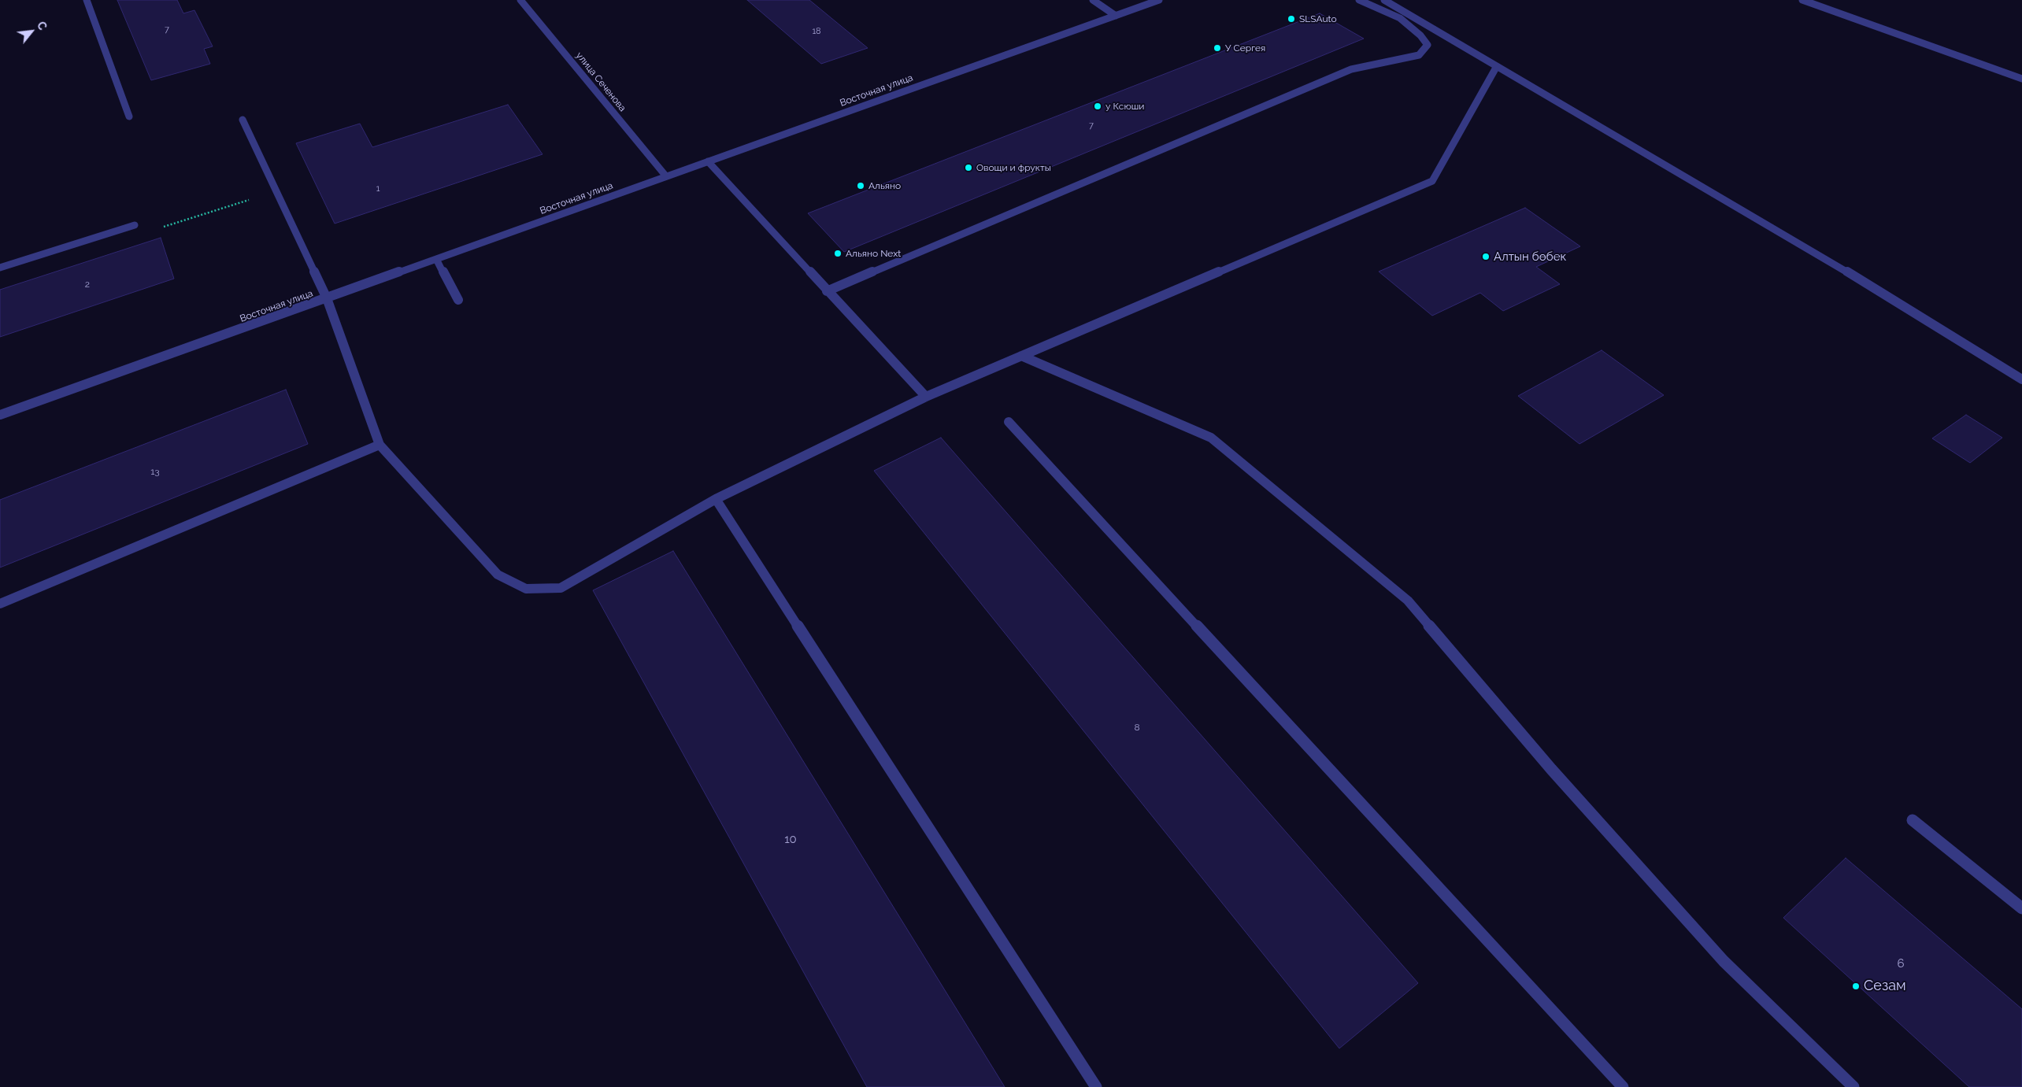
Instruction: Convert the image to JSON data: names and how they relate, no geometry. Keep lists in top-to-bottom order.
{
  "streets": {
    "lane": ["улица Сеченова", "Восточная улица"]
  },
  "crossings": [
    ["улица Сеченова", "Восточная улица"]
  ],
  "places": [
    "SLSAuto",
    "У Сергея",
    "у Ксюши",
    "Овощи и фрукты",
    "Альяно",
    "Альяно Next",
    "Алтын бөбек",
    "Сезам"
  ],
  "house_numbers": [
    "7",
    "18",
    "7",
    "1",
    "2",
    "13",
    "8",
    "10",
    "6"
  ],
  "north": "top right"
}
